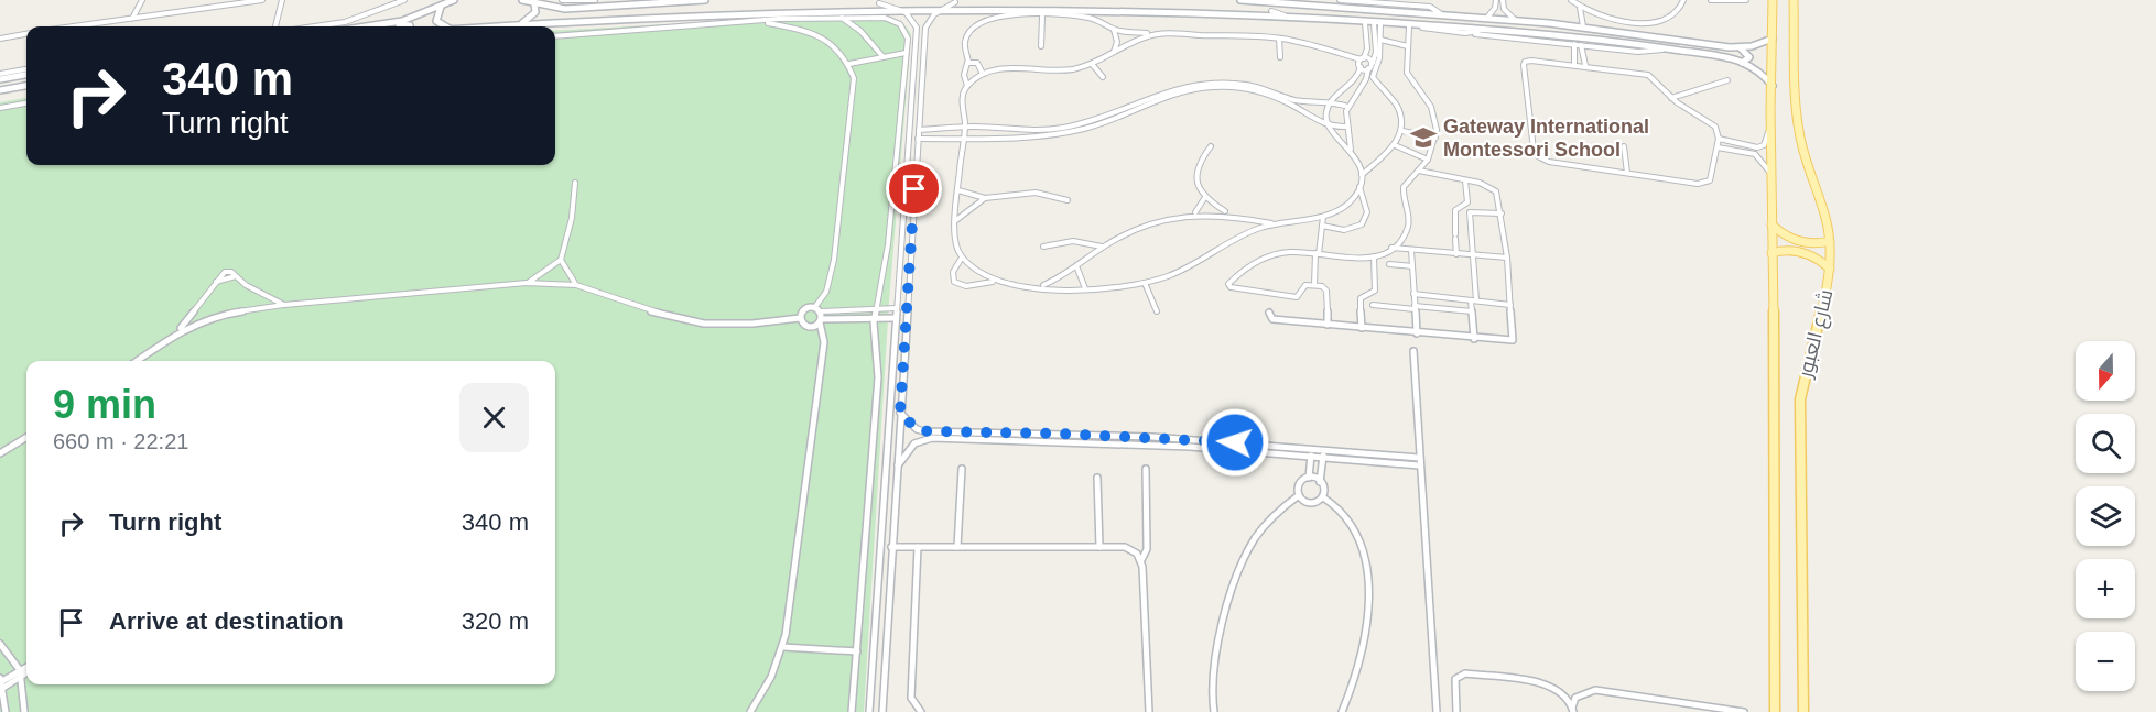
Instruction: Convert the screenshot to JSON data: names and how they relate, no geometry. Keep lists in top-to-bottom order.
{
  "streets": {
    "main road": ["شارع العبور"]
  },
  "places": {
    "school or university": ["Gateway International Montessori School"]
  },
  "north": "bottom",
  "page": {
    "turn": ["340 m", "Turn right"],
    "map_buttons": ["+", "−"],
    "heading": ["9 min", "660 m · 22:21"],
    "list": [
      {
        "name": "Turn right",
        "value": "340 m"
      },
      {
        "name": "Arrive at destination",
        "value": "320 m"
      }
    ]
  }
}
